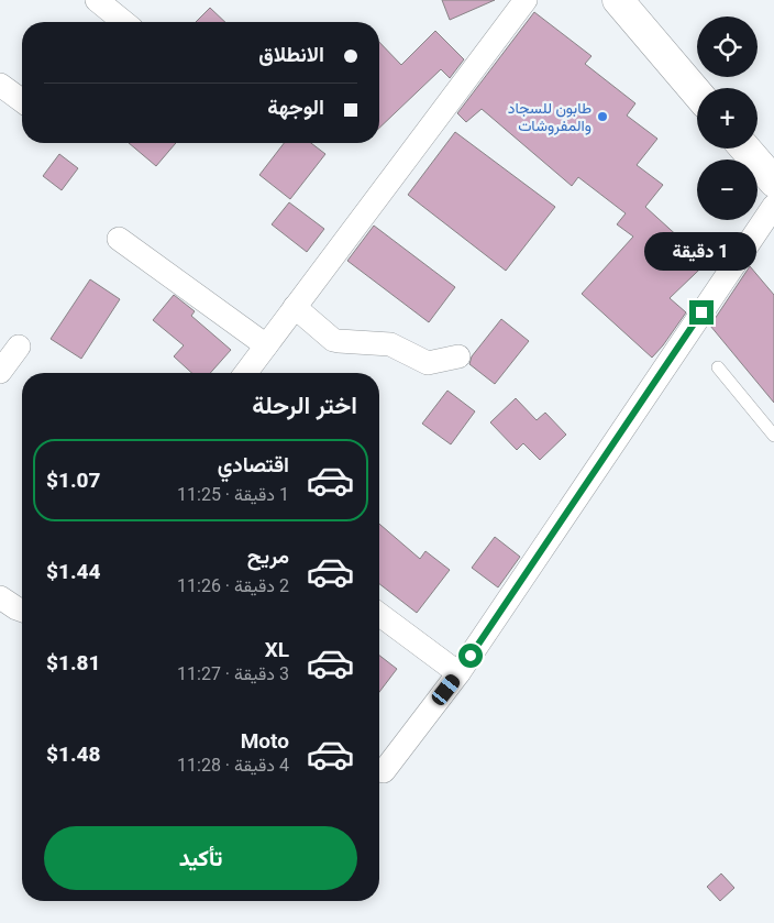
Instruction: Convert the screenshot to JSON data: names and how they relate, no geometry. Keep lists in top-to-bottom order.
{
  "places": ["طابون للسجاد والمفروشات"],
  "page": {
    "map_buttons": ["+", "−"],
    "banner": ["الانطلاق", "الوجهة"],
    "bubble": "1 دقيقة",
    "heading": "اختر الرحلة",
    "list": [
      {
        "name": "اقتصادي",
        "note": "1 دقيقة · 11:25",
        "value": "$1.07"
      },
      {
        "name": "مريح",
        "note": "2 دقيقة · 11:26",
        "value": "$1.44"
      },
      {
        "name": "XL",
        "note": "3 دقيقة · 11:27",
        "value": "$1.81"
      },
      {
        "name": "Moto",
        "note": "4 دقيقة · 11:28",
        "value": "$1.48"
      }
    ],
    "buttons": "تأكيد"
  }
}
